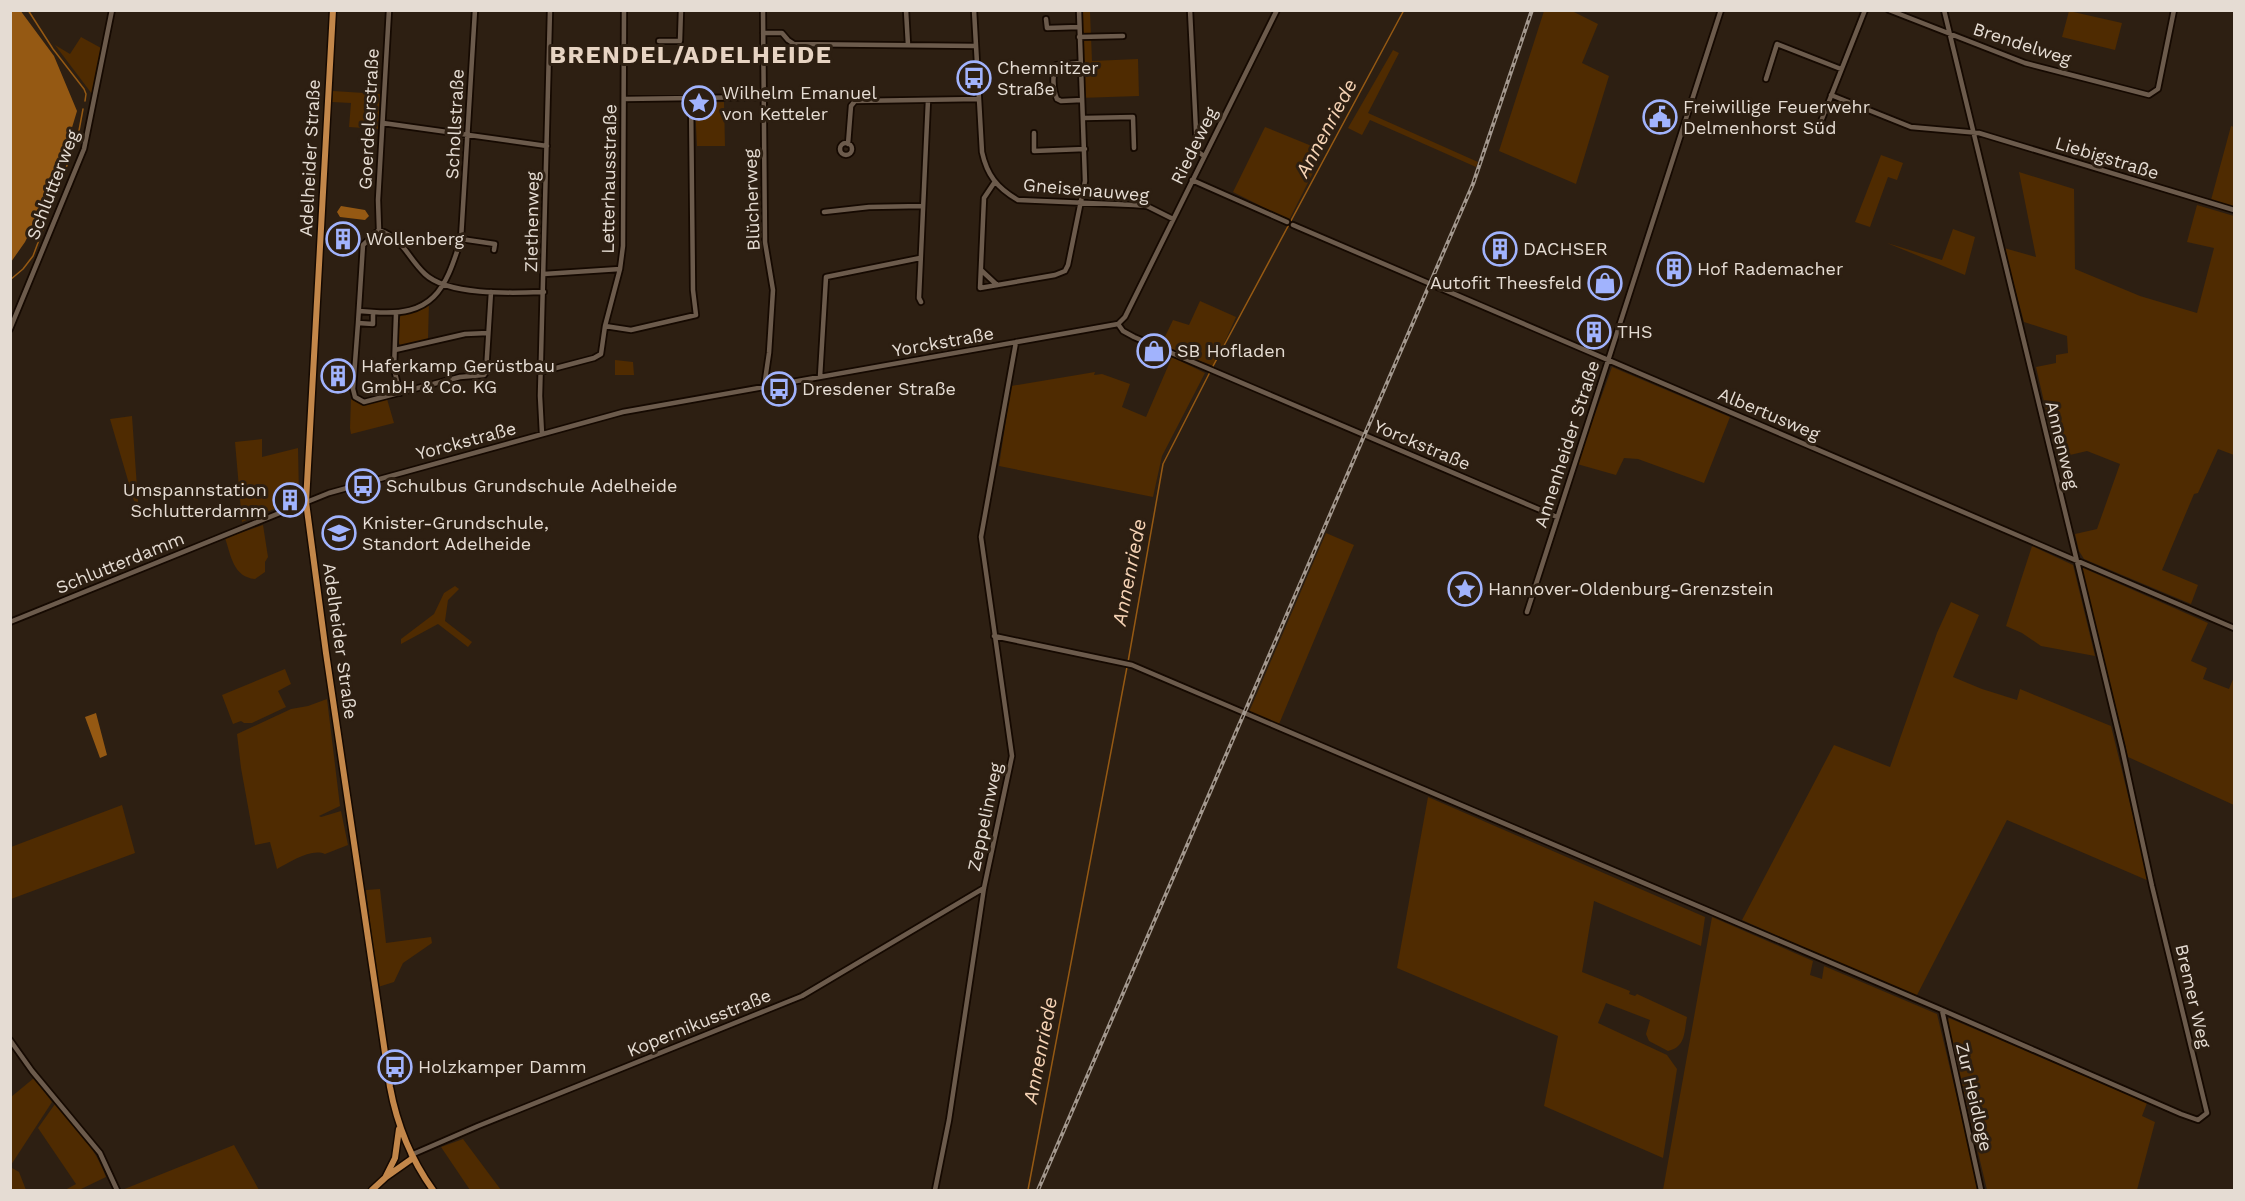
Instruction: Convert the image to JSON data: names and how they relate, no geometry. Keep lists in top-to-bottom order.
{
  "streets": {
    "main road": ["Adelheider Straße"],
    "street": [
      "Brendelweg",
      "Goerdelerstraße",
      "Schollstraße",
      "Riedeweg",
      "Liebigstraße",
      "Letterhausstraße",
      "Schlutterweg",
      "Gneisenauweg",
      "Blücherweg",
      "Ziethenweg",
      "Yorckstraße",
      "Albertusweg",
      "Annenheider Straße",
      "Annenweg",
      "Schlutterdamm",
      "Zeppelinweg",
      "Bremer Weg",
      "Kopernikusstraße",
      "Zur Heidloge"
    ]
  },
  "crossings": [
    ["Brendelweg", "Annenweg"],
    ["Riedeweg", "Gneisenauweg"],
    ["Riedeweg", "Yorckstraße"],
    ["Adelheider Straße", "Yorckstraße"],
    ["Adelheider Straße", "Schlutterdamm"],
    ["Adelheider Straße", "Kopernikusstraße"],
    ["Liebigstraße", "Annenweg"],
    ["Letterhausstraße", "Ziethenweg"],
    ["Blücherweg", "Yorckstraße"],
    ["Ziethenweg", "Yorckstraße"],
    ["Yorckstraße", "Annenheider Straße"],
    ["Yorckstraße", "Schlutterdamm"],
    ["Yorckstraße", "Zeppelinweg"],
    ["Albertusweg", "Annenheider Straße"],
    ["Albertusweg", "Annenweg"],
    ["Annenweg", "Bremer Weg"],
    ["Zeppelinweg", "Kopernikusstraße"],
    ["Bremer Weg", "Zur Heidloge"]
  ],
  "districts": ["BRENDEL/ADELHEIDE"],
  "water": ["Annenriede"],
  "places": {
    "bus stop": [
      "Chemnitzer Straße",
      "Dresdener Straße",
      "Schulbus Grundschule Adelheide",
      "Holzkamper Damm"
    ],
    "place": ["Wilhelm Emanuel von Ketteler", "Hannover-Oldenburg-Grenzstein"],
    "public building": ["Freiwillige Feuerwehr Delmenhorst Süd"],
    "building": [
      "Wollenberg",
      "DACHSER",
      "Hof Rademacher",
      "THS",
      "Haferkamp Gerüstbau GmbH & Co. KG",
      "Umspannstation Schlutterdamm"
    ],
    "shop": ["Autofit Theesfeld", "SB Hofladen"],
    "school or university": ["Knister-Grundschule, Standort Adelheide"]
  }
}
